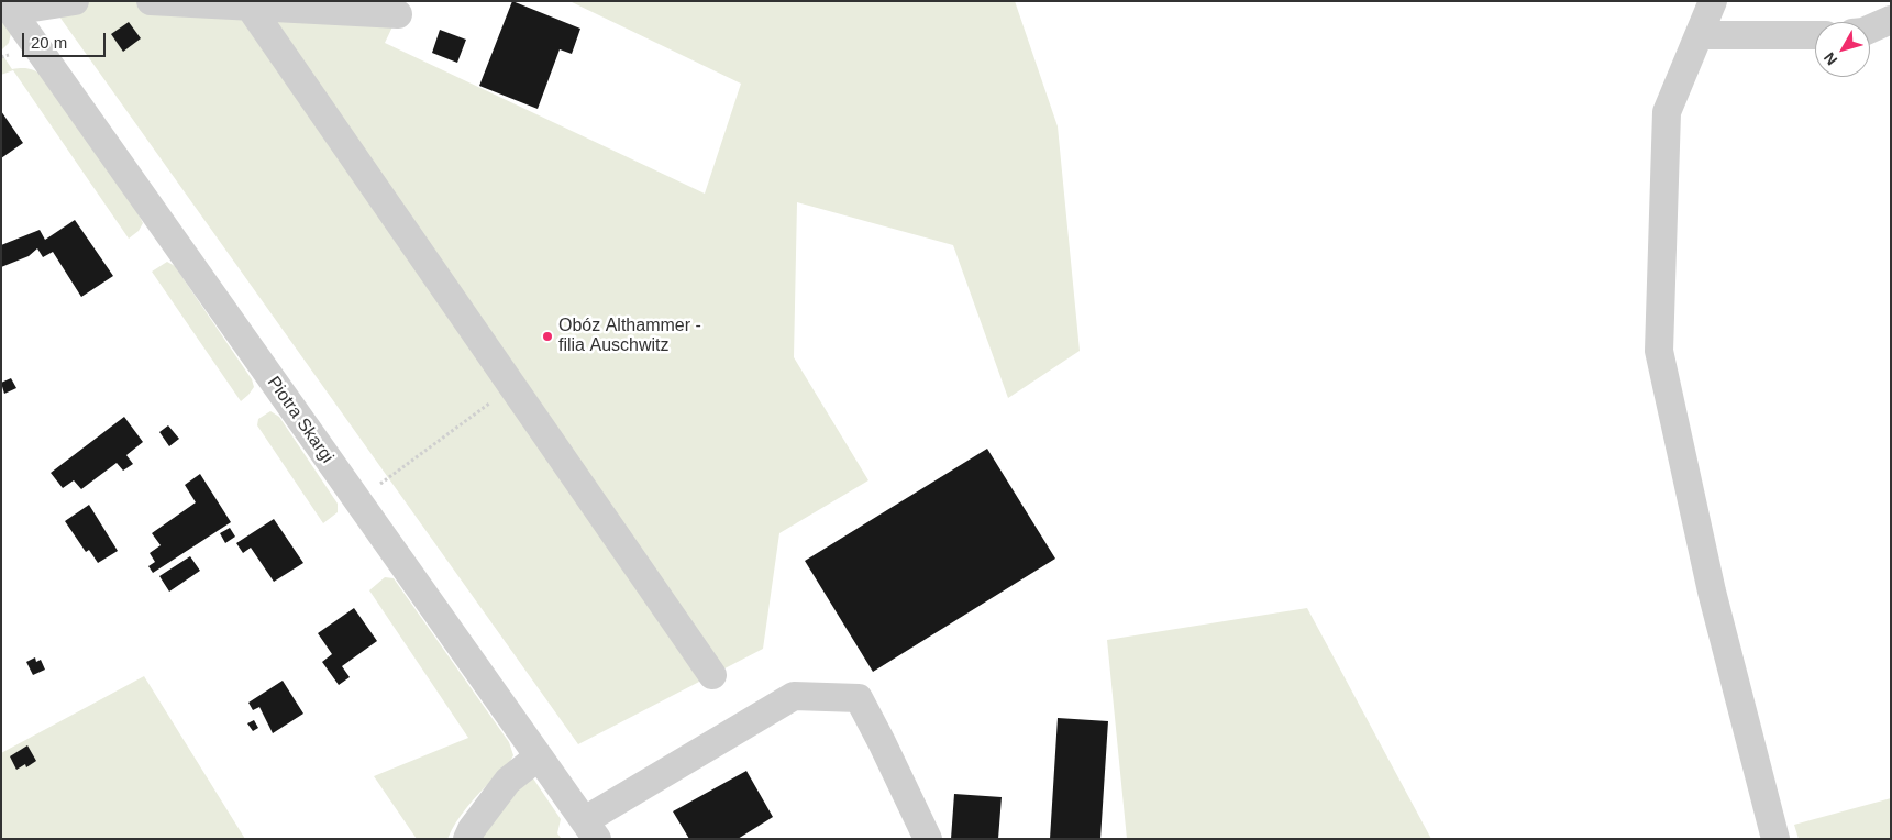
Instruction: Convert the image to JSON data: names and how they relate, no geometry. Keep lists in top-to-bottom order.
{
  "streets": {
    "street": ["Piotra Skargi"]
  },
  "places": ["Obóz Althammer - filia Auschwitz"],
  "scale_bar": "20 m",
  "north": "bottom left"
}
